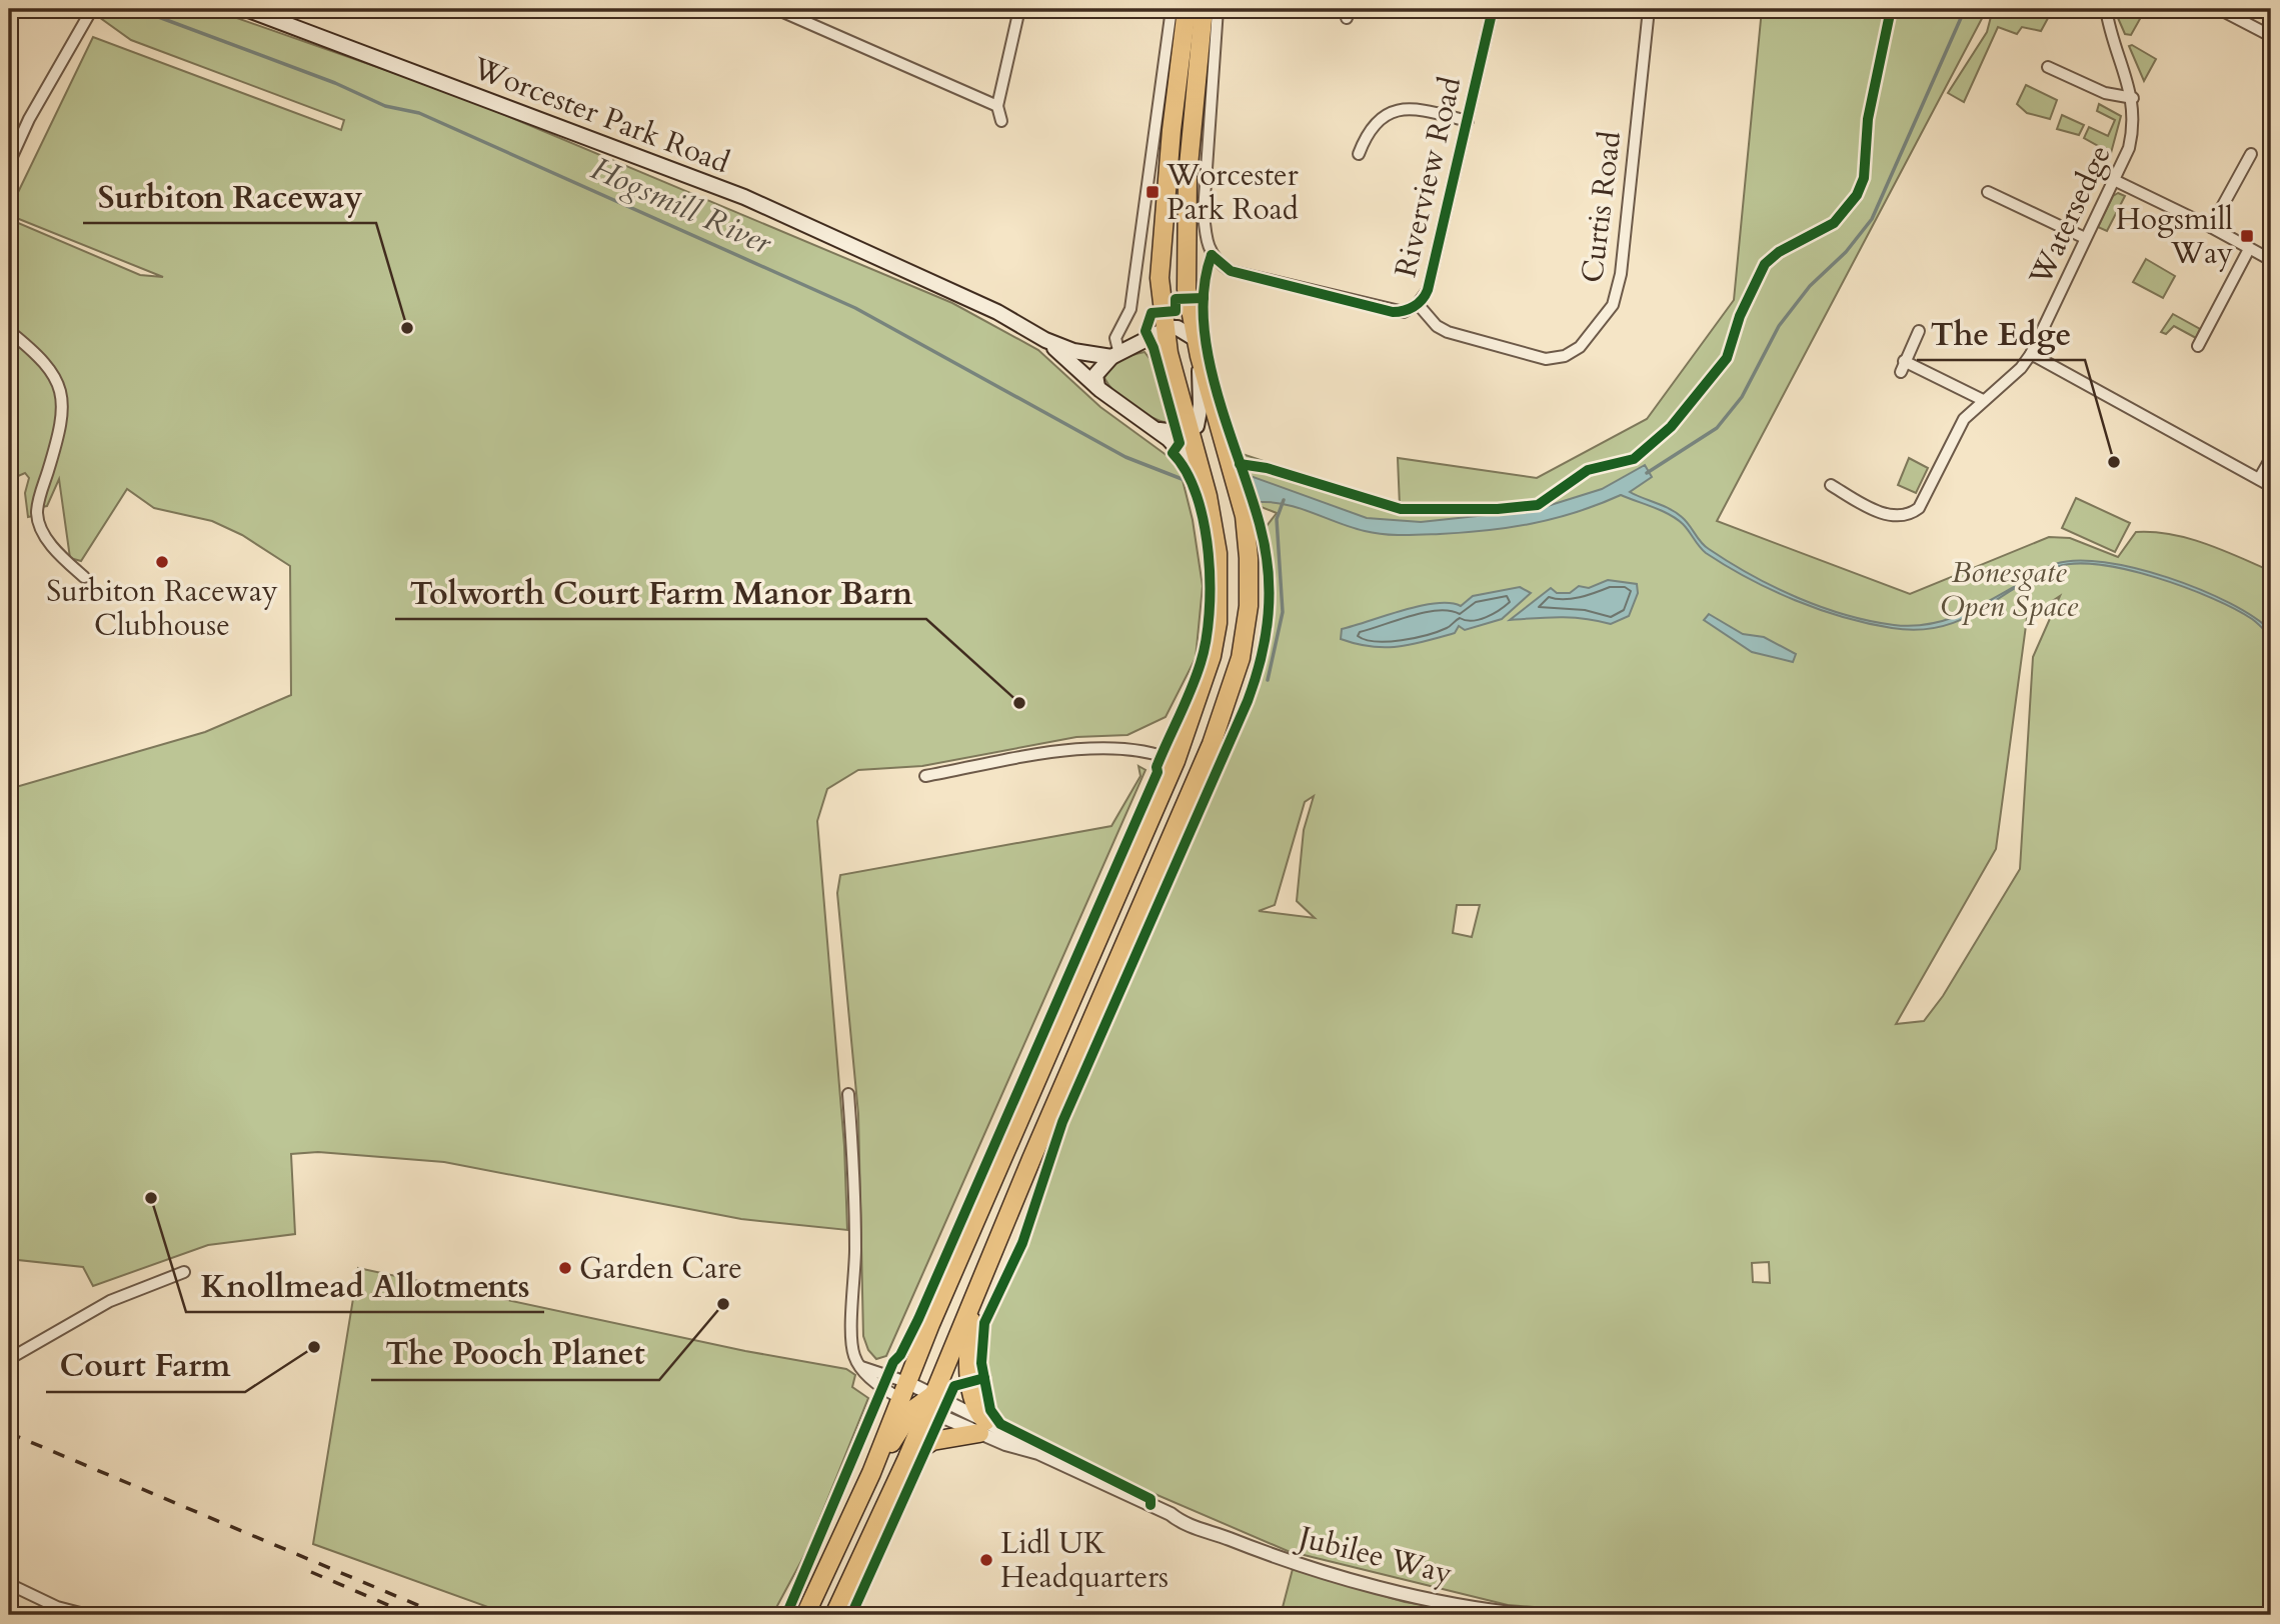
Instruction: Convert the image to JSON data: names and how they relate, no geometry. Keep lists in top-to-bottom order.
{
  "streets": {
    "main road": ["Worcester Park Road"],
    "street": [
      "Riverview Road",
      "Curtis Road",
      "Watersedge",
      "Jubilee Way"
    ]
  },
  "crossings": [
    ["Riverview Road", "Curtis Road"]
  ],
  "water": ["Hogsmill River"],
  "parks": ["Bonesgate Open Space"],
  "places": {
    "transit": ["Worcester Park Road", "Hogsmill Way"],
    "other": [
      "Surbiton Raceway",
      "The Edge",
      "Surbiton Raceway Clubhouse",
      "Tolworth Court Farm Manor Barn",
      "Knollmead Allotments",
      "Garden Care",
      "The Pooch Planet",
      "Court Farm",
      "Lidl UK Headquarters"
    ]
  }
}
